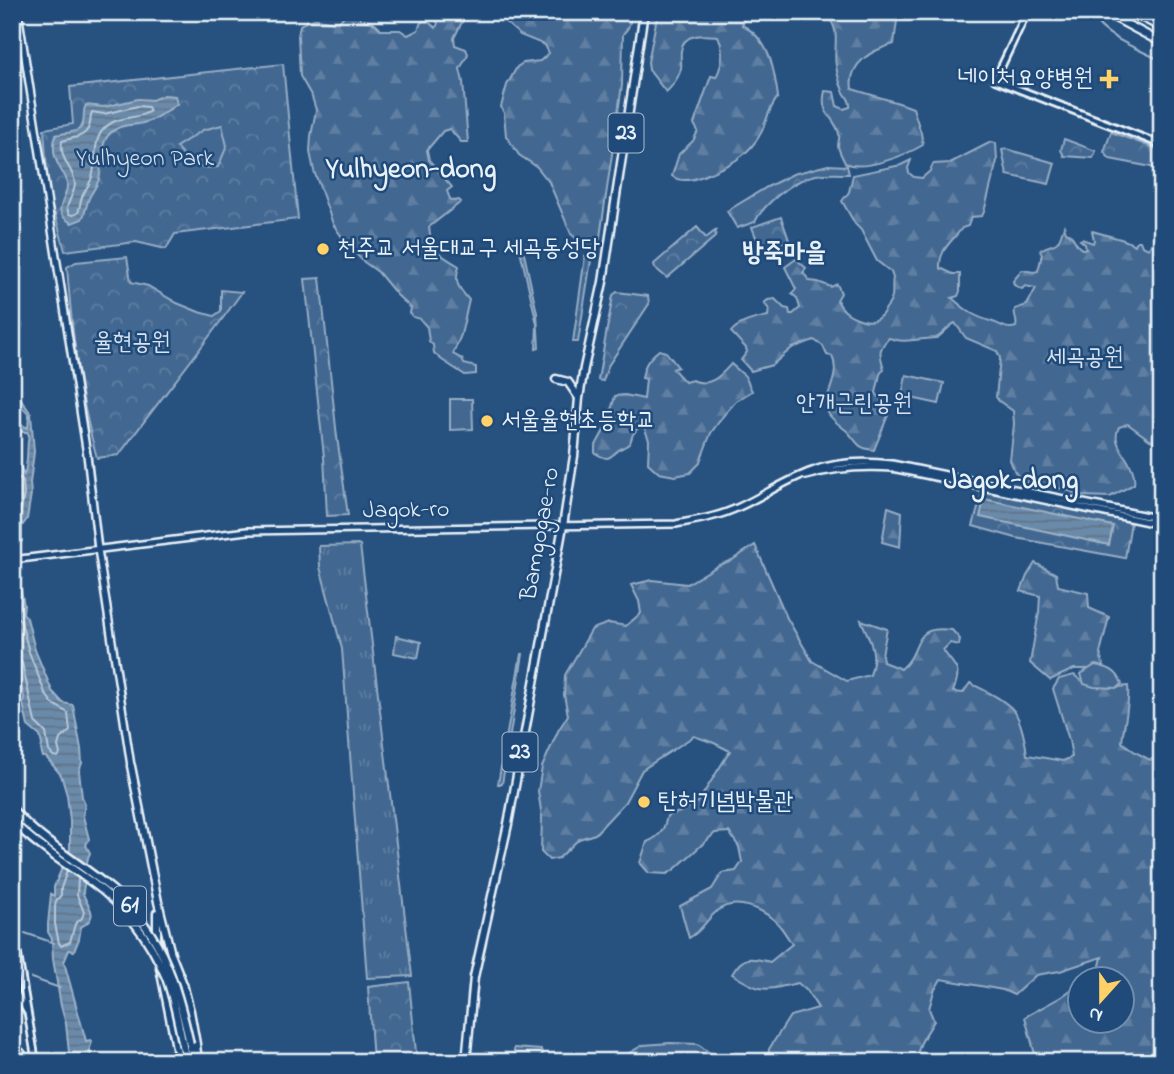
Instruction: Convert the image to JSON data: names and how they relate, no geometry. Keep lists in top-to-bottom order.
{
  "streets": {
    "main road": [
      "23",
      "Jagok-ro",
      "Bamgogae-ro",
      "61"
    ]
  },
  "crossings": [
    ["Jagok-ro", "Bamgogae-ro"]
  ],
  "districts": ["Yulhyeon-dong", "방죽마을", "Jagok-dong"],
  "parks": [
    "Yulhyeon Park",
    "율현공원",
    "세곡공원",
    "안개근린공원"
  ],
  "places": {
    "health": ["네이처요양병원"],
    "other": ["천주교 서울대교구 세곡동성당", "서울율현초등학교", "탄허기념박물관"]
  },
  "north": "bottom"
}
